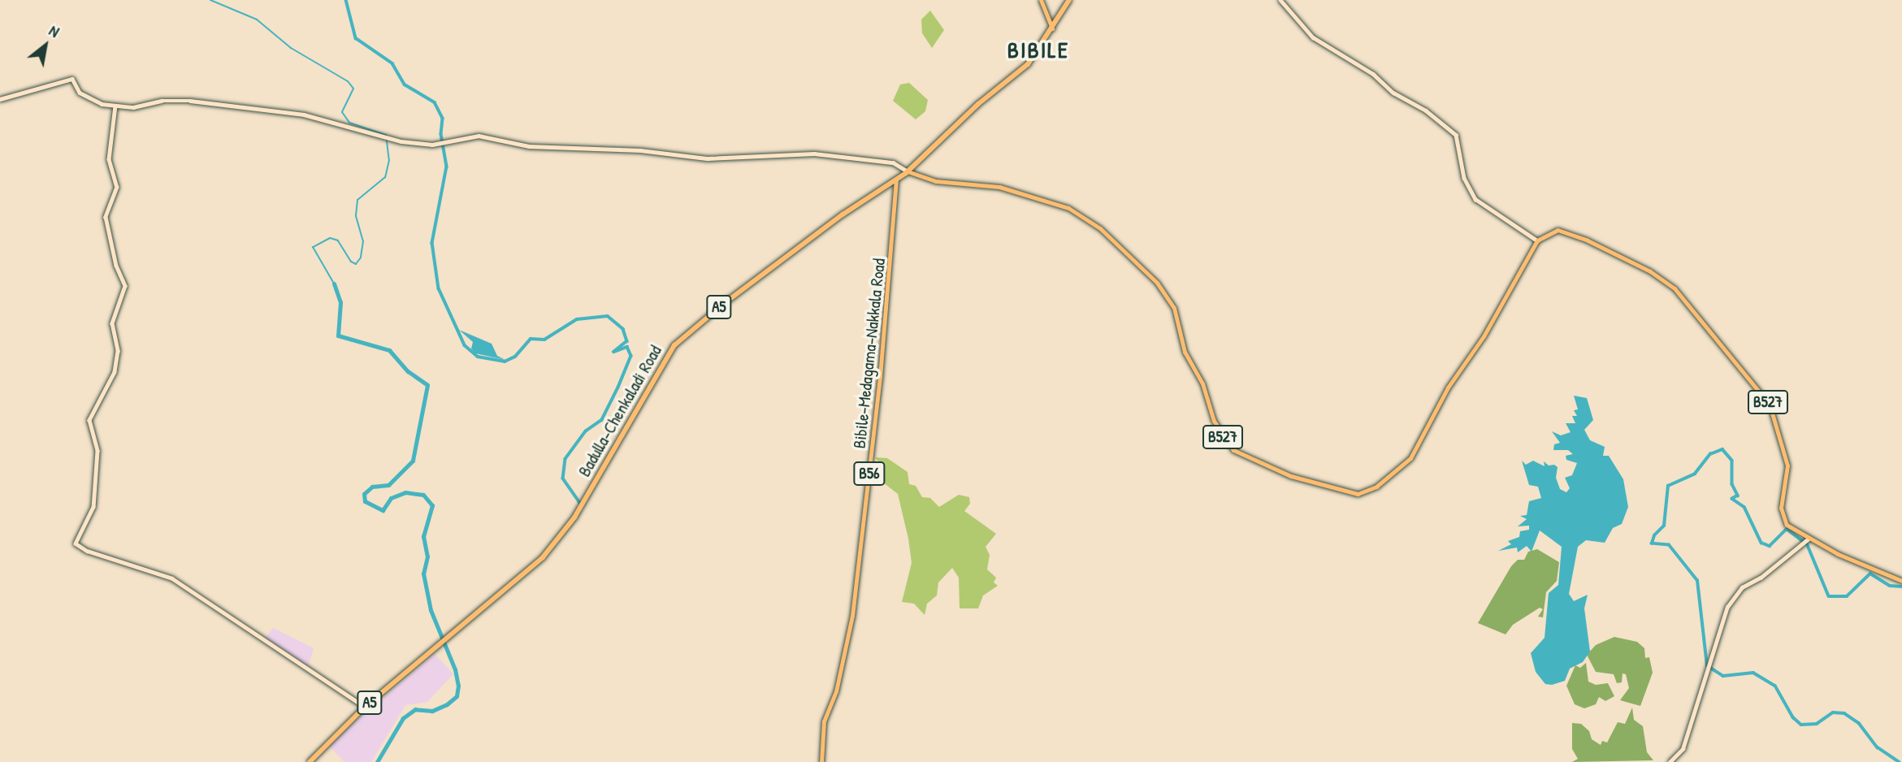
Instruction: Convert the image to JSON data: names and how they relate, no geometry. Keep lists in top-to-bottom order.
{
  "streets": {
    "highway": ["A5", "Badulla-Chenkaladi Road"],
    "main road": ["Bibile-Medagama-Nakkala Road", "B527", "B56"]
  },
  "crossings": [
    ["Bibile-Medagama-Nakkala Road", "Badulla-Chenkaladi Road"],
    ["B527", "Badulla-Chenkaladi Road"]
  ],
  "districts": ["BIBILE"],
  "north": "top right"
}
